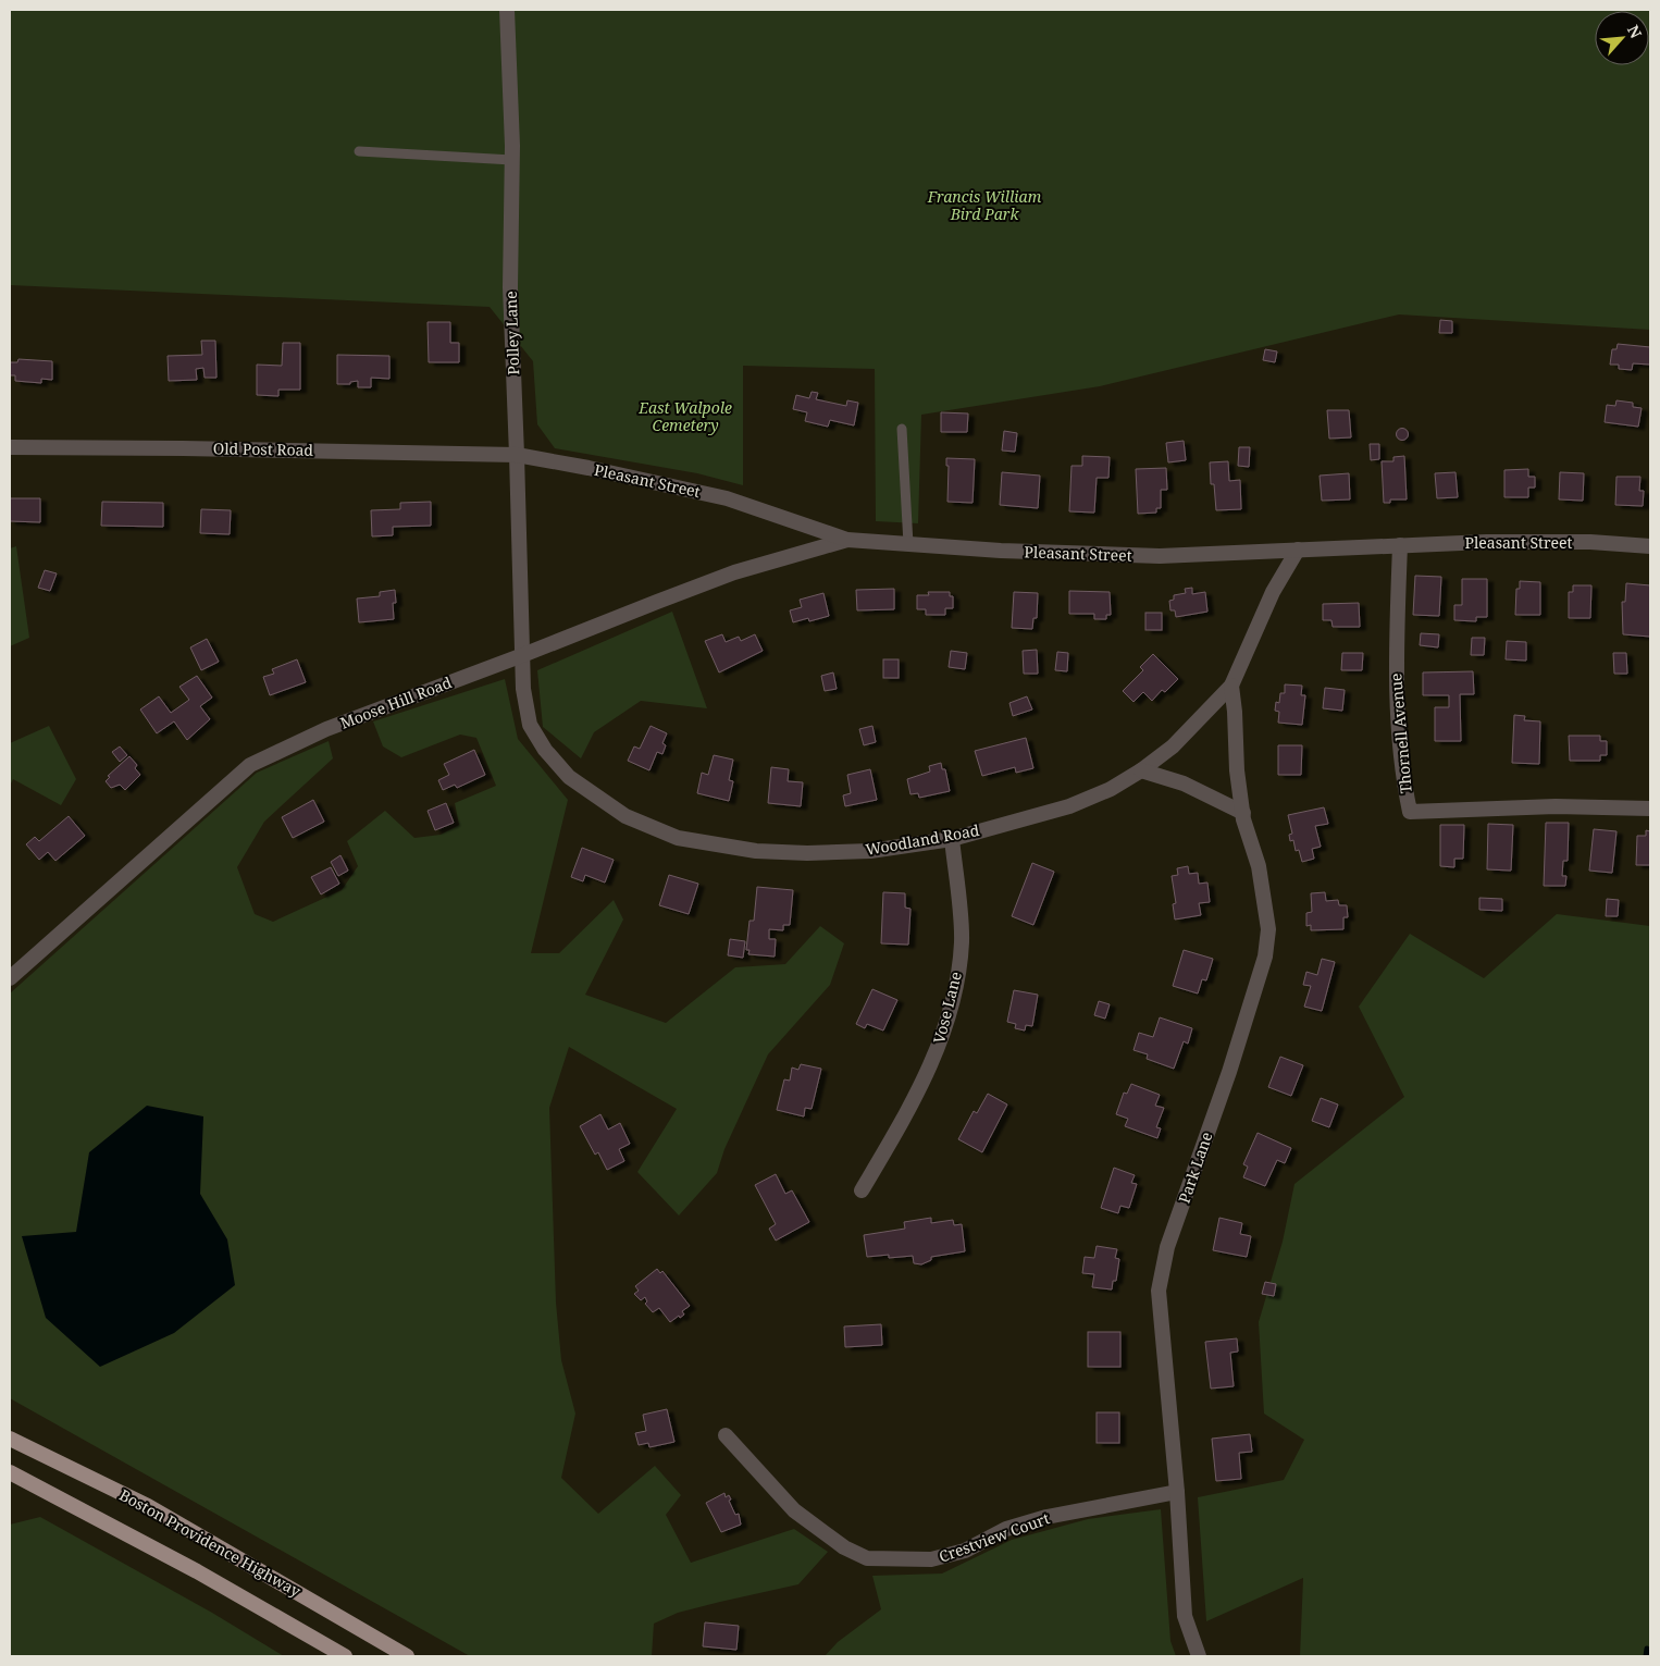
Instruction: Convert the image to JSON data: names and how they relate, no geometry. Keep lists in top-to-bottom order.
{
  "streets": {
    "main road": ["Boston Providence Highway"],
    "street": [
      "Polley Lane",
      "Old Post Road",
      "Pleasant Street",
      "Moose Hill Road",
      "Thornell Avenue",
      "Woodland Road",
      "Vose Lane",
      "Park Lane",
      "Crestview Court"
    ]
  },
  "crossings": [
    ["Polley Lane", "Old Post Road"],
    ["Polley Lane", "Pleasant Street"],
    ["Polley Lane", "Moose Hill Road"],
    ["Polley Lane", "Woodland Road"],
    ["Old Post Road", "Pleasant Street"],
    ["Pleasant Street", "Moose Hill Road"],
    ["Pleasant Street", "Thornell Avenue"],
    ["Pleasant Street", "Woodland Road"],
    ["Moose Hill Road", "Woodland Road"],
    ["Woodland Road", "Vose Lane"],
    ["Woodland Road", "Park Lane"],
    ["Park Lane", "Crestview Court"]
  ],
  "parks": ["Francis William Bird Park", "East Walpole Cemetery"],
  "north": "top right"
}
